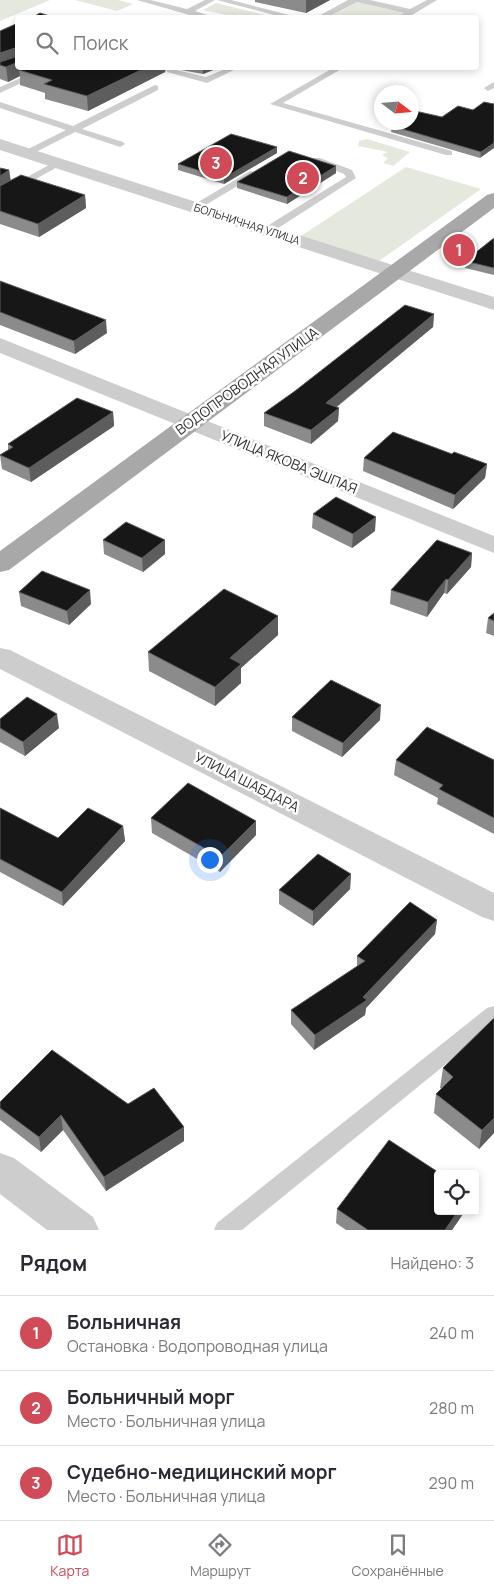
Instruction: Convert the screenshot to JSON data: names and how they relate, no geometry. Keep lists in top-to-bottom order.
{
  "streets": {
    "main road": ["ВОДОПРОВОДНАЯ УЛИЦА"],
    "street": ["БОЛЬНИЧНАЯ УЛИЦА", "УЛИЦА ЯКОВА ЭШПАЯ", "УЛИЦА ШАБДАРА"]
  },
  "crossings": [
    ["БОЛЬНИЧНАЯ УЛИЦА", "ВОДОПРОВОДНАЯ УЛИЦА"],
    ["ВОДОПРОВОДНАЯ УЛИЦА", "УЛИЦА ЯКОВА ЭШПАЯ"]
  ],
  "north": "right",
  "page": {
    "search": "Поиск",
    "pins": ["3", "2", "1"],
    "heading": ["Рядом", "Найдено: 3"],
    "list": [
      {
        "mark": "1",
        "name": "Больничная",
        "note": "Остановка · Водопроводная улица",
        "value": "240 m"
      },
      {
        "mark": "2",
        "name": "Больничный морг",
        "note": "Место · Больничная улица",
        "value": "280 m"
      },
      {
        "mark": "3",
        "name": "Судебно-медицинский морг",
        "note": "Место · Больничная улица",
        "value": "290 m"
      }
    ],
    "nav": ["Карта", "Маршрут", "Сохранённые"]
  }
}
